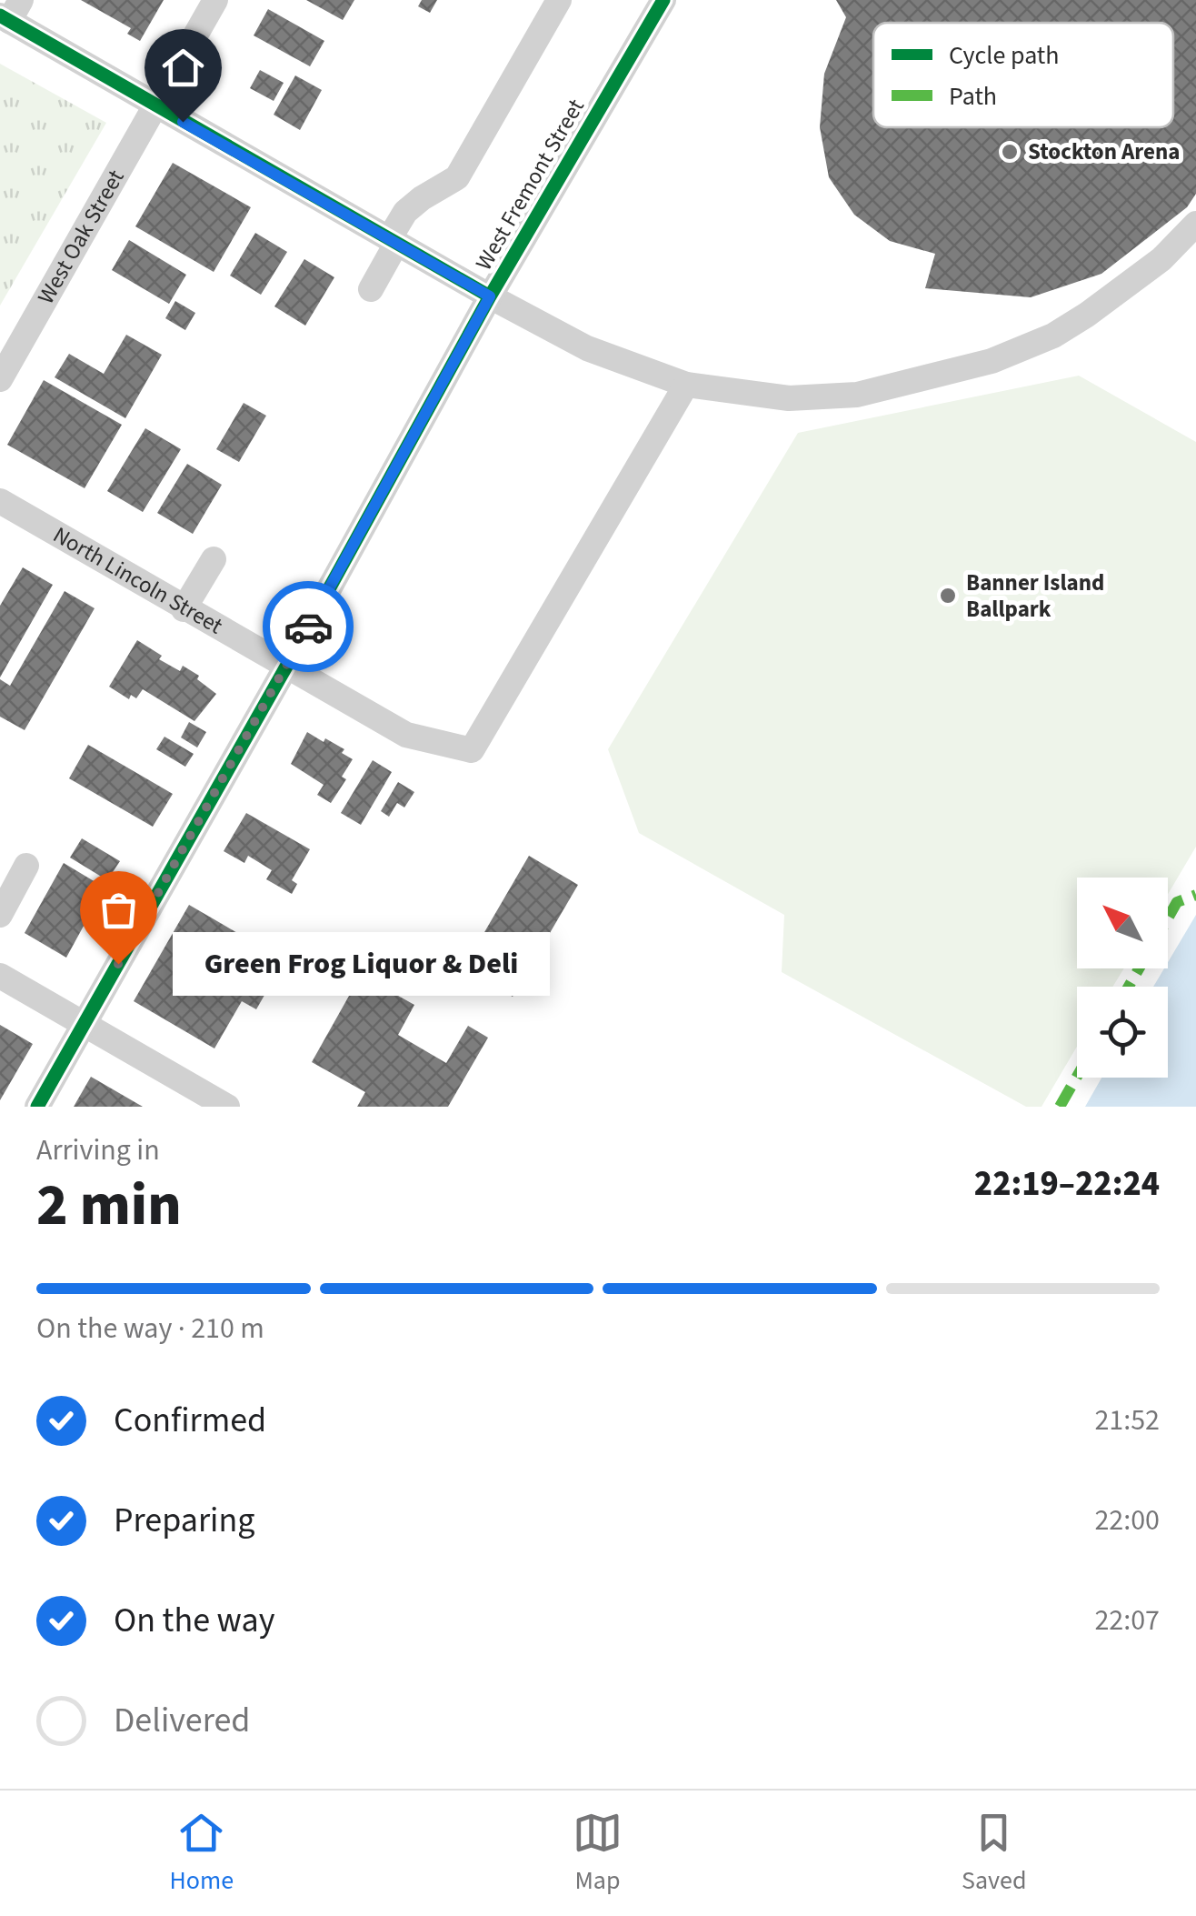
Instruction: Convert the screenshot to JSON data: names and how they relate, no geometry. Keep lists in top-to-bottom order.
{
  "streets": {
    "street": ["West Fremont Street", "West Oak Street", "North Lincoln Street"]
  },
  "crossings": [
    ["West Fremont Street", "North Lincoln Street"]
  ],
  "places": ["Stockton Arena", "Banner Island Ballpark", "Green Frog Liquor & Deli"],
  "legend": ["Cycle path", "Path"],
  "north": "top left",
  "page": {
    "bubble": "Green Frog Liquor & Deli",
    "heading": ["2 min", "Arriving in", "22:19–22:24"],
    "bar": "On the way · 210 m",
    "list": [
      ["Confirmed", "21:52"],
      ["Preparing", "22:00"],
      ["On the way", "22:07"],
      "Delivered"
    ],
    "tabs": ["Home", "Map", "Saved"]
  }
}
